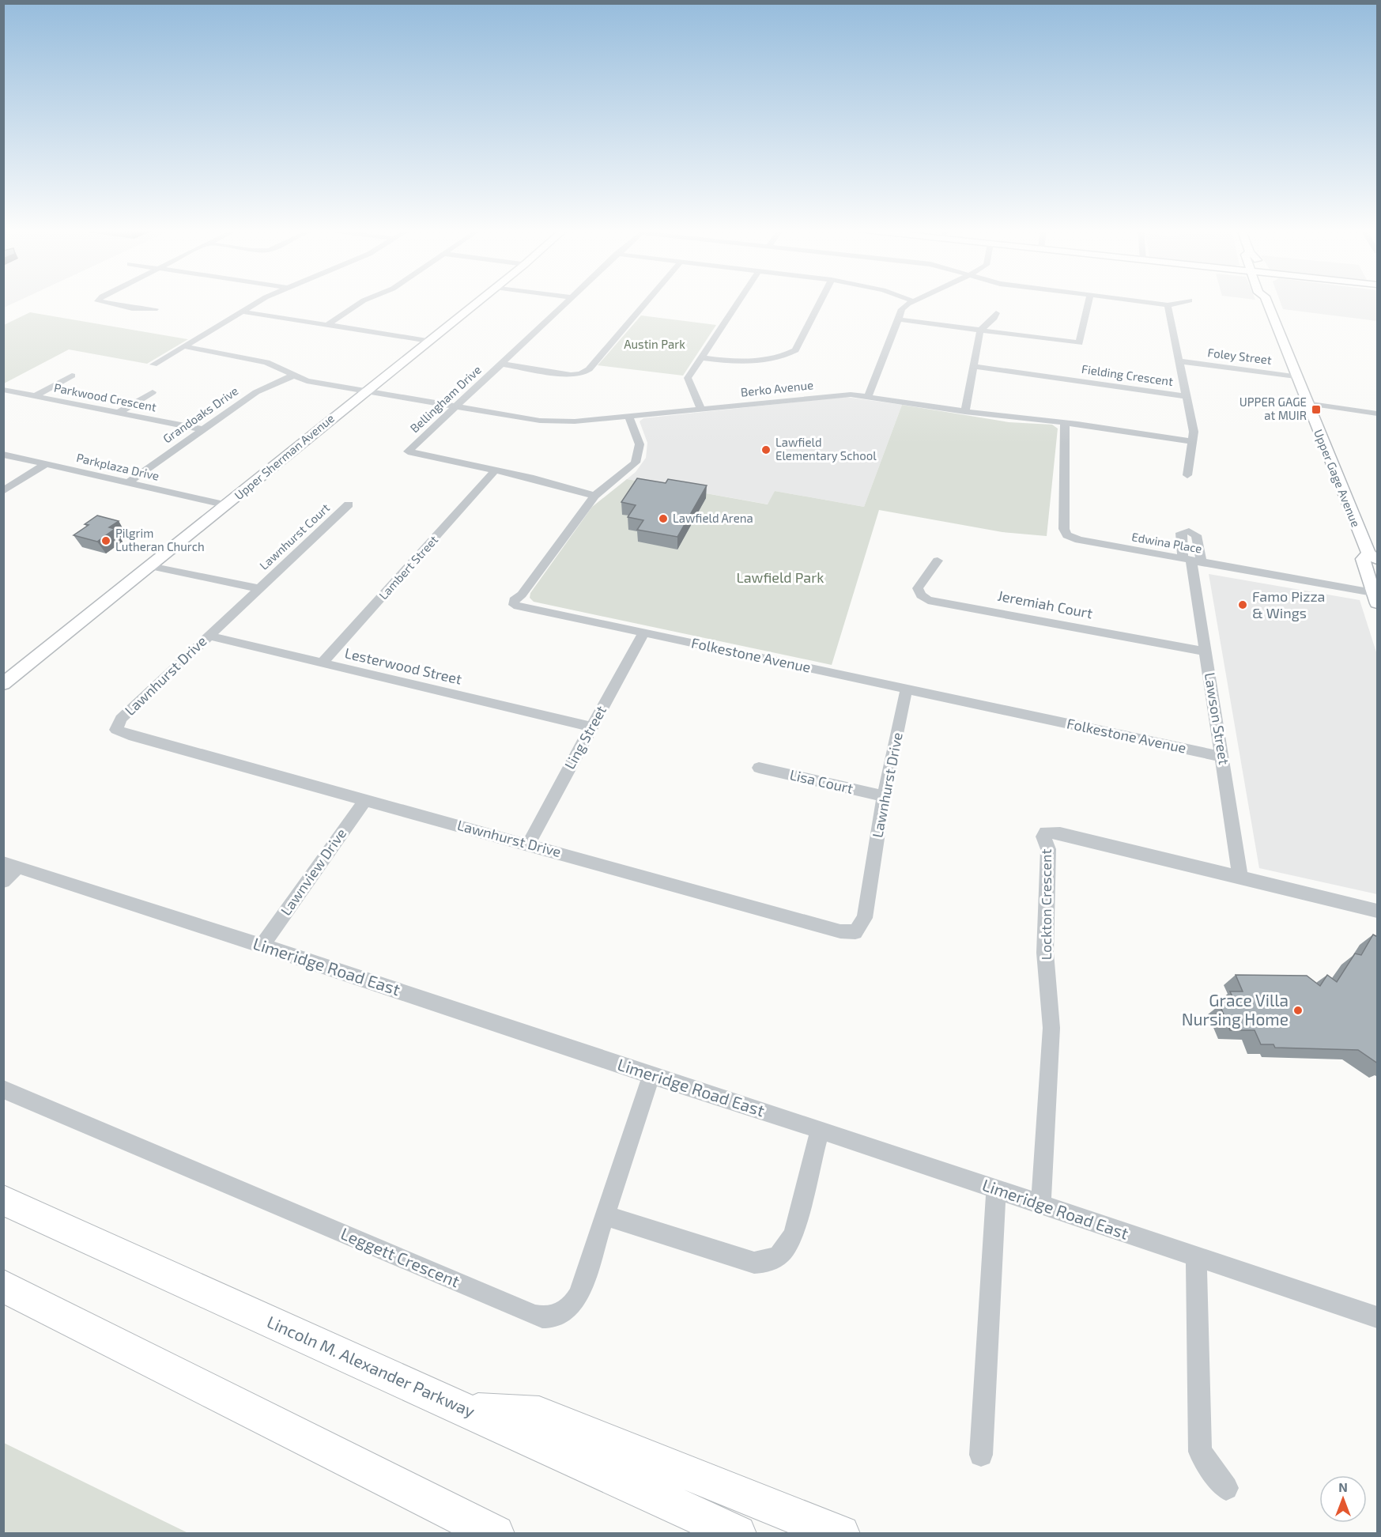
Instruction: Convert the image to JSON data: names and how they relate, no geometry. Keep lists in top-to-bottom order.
{
  "streets": {
    "highway": ["Lincoln M. Alexander Parkway"],
    "main road": ["Upper Sherman Avenue", "Upper Gage Avenue"],
    "street": [
      "Foley Street",
      "Fielding Crescent",
      "Berko Avenue",
      "Parkwood Crescent",
      "Bellingham Drive",
      "Grandoaks Drive",
      "Parkplaza Drive",
      "Lawnhurst Court",
      "Edwina Place",
      "Lambert Street",
      "Jeremiah Court",
      "Folkestone Avenue",
      "Lesterwood Street",
      "Lawnhurst Drive",
      "Lawson Street",
      "Ling Street",
      "Lisa Court",
      "Lawnview Drive",
      "Lockton Crescent",
      "Limeridge Road East",
      "Leggett Crescent"
    ]
  },
  "crossings": [
    ["Foley Street", "Fielding Crescent"],
    ["Foley Street", "Upper Gage Avenue"],
    ["Berko Avenue", "Bellingham Drive"],
    ["Berko Avenue", "Grandoaks Drive"],
    ["Berko Avenue", "Upper Sherman Avenue"],
    ["Berko Avenue", "Edwina Place"],
    ["Berko Avenue", "Folkestone Avenue"],
    ["Parkwood Crescent", "Grandoaks Drive"],
    ["Bellingham Drive", "Lambert Street"],
    ["Bellingham Drive", "Folkestone Avenue"],
    ["Grandoaks Drive", "Parkplaza Drive"],
    ["Upper Sherman Avenue", "Parkplaza Drive"],
    ["Upper Gage Avenue", "Edwina Place"],
    ["Lawnhurst Court", "Lawnhurst Drive"],
    ["Edwina Place", "Lawson Street"],
    ["Lambert Street", "Lesterwood Street"],
    ["Jeremiah Court", "Lawson Street"],
    ["Folkestone Avenue", "Lawnhurst Drive"],
    ["Folkestone Avenue", "Lawson Street"],
    ["Folkestone Avenue", "Ling Street"],
    ["Lesterwood Street", "Lawnhurst Drive"],
    ["Lesterwood Street", "Ling Street"],
    ["Lawnhurst Drive", "Ling Street"],
    ["Lawnhurst Drive", "Lisa Court"],
    ["Lawnhurst Drive", "Lawnview Drive"],
    ["Lawson Street", "Lockton Crescent"],
    ["Lawnview Drive", "Limeridge Road East"],
    ["Lockton Crescent", "Limeridge Road East"],
    ["Limeridge Road East", "Leggett Crescent"]
  ],
  "parks": ["Austin Park", "Lawfield Park"],
  "places": {
    "transit": ["UPPER GAGE at MUIR"],
    "other": [
      "Lawfield Elementary School",
      "Lawfield Arena",
      "Pilgrim Lutheran Church",
      "Famo Pizza & Wings",
      "Grace Villa Nursing Home"
    ]
  },
  "north": "top"
}
